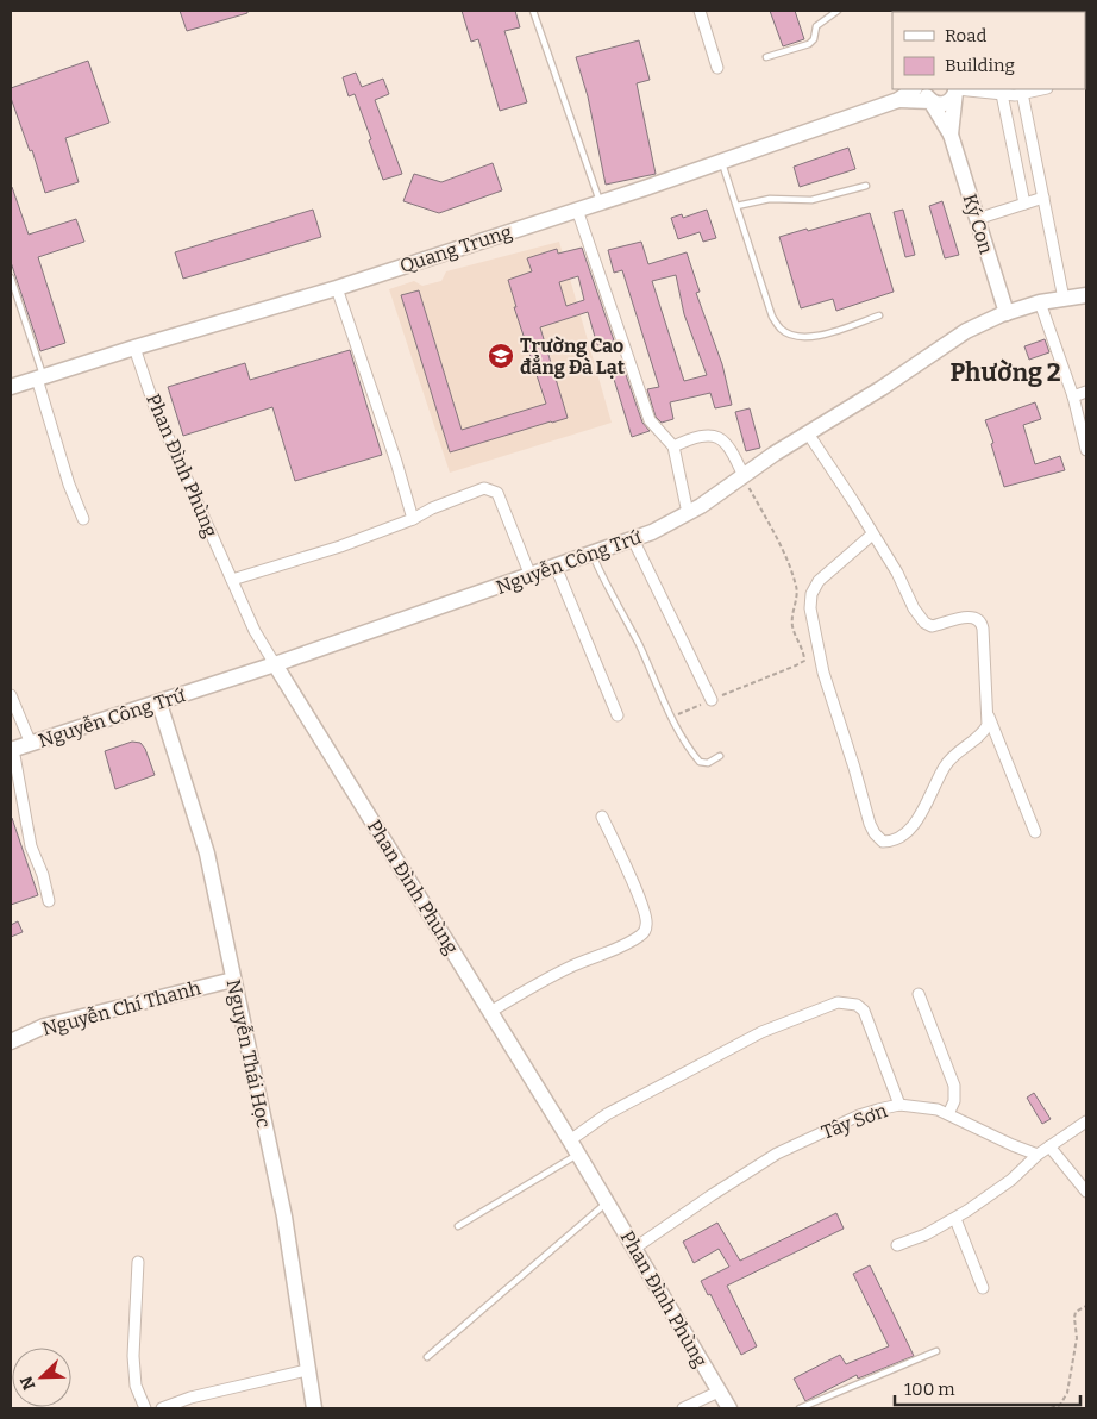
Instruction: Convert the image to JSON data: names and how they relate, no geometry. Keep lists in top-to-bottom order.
{
  "streets": {
    "street": [
      "Ký Con",
      "Quang Trung",
      "Phan Đình Phùng",
      "Nguyễn Công Trứ",
      "Nguyễn Chí Thanh",
      "Nguyễn Thái Học",
      "Tây Sơn"
    ]
  },
  "crossings": [
    ["Ký Con", "Quang Trung"],
    ["Ký Con", "Nguyễn Công Trứ"],
    ["Quang Trung", "Phan Đình Phùng"],
    ["Phan Đình Phùng", "Nguyễn Công Trứ"],
    ["Phan Đình Phùng", "Tây Sơn"],
    ["Nguyễn Công Trứ", "Nguyễn Thái Học"],
    ["Nguyễn Chí Thanh", "Nguyễn Thái Học"]
  ],
  "districts": ["Phường 2"],
  "places": {
    "school or university": ["Trường Cao đẳng Đà Lạt"]
  },
  "legend": ["Road", "Building"],
  "scale_bar": "100 m",
  "north": "bottom left"
}
